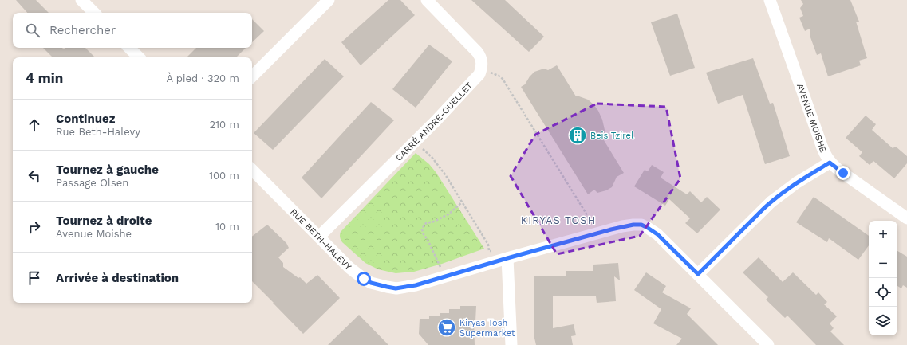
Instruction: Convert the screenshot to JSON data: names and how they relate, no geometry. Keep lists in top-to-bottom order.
{
  "streets": {
    "street": ["AVENUE MOISHE", "CARRÉ ANDRÉ-OUELLET", "RUE BETH-HALEVY"]
  },
  "crossings": [
    ["CARRÉ ANDRÉ-OUELLET", "RUE BETH-HALEVY"]
  ],
  "districts": ["KIRYAS TOSH"],
  "places": {
    "building": ["Beis Tzirel"],
    "supermarket": ["Kiryas Tosh Supermarket"]
  },
  "page": {
    "search": "Rechercher",
    "heading": ["4 min", "À pied · 320 m"],
    "list": [
      ["Continuez", "Rue Beth-Halevy", "210 m"],
      ["Tournez à gauche", "Passage Olsen", "100 m"],
      ["Tournez à droite", "Avenue Moishe", "10 m"],
      "Arrivée à destination"
    ],
    "map_buttons": ["+", "−"]
  }
}
